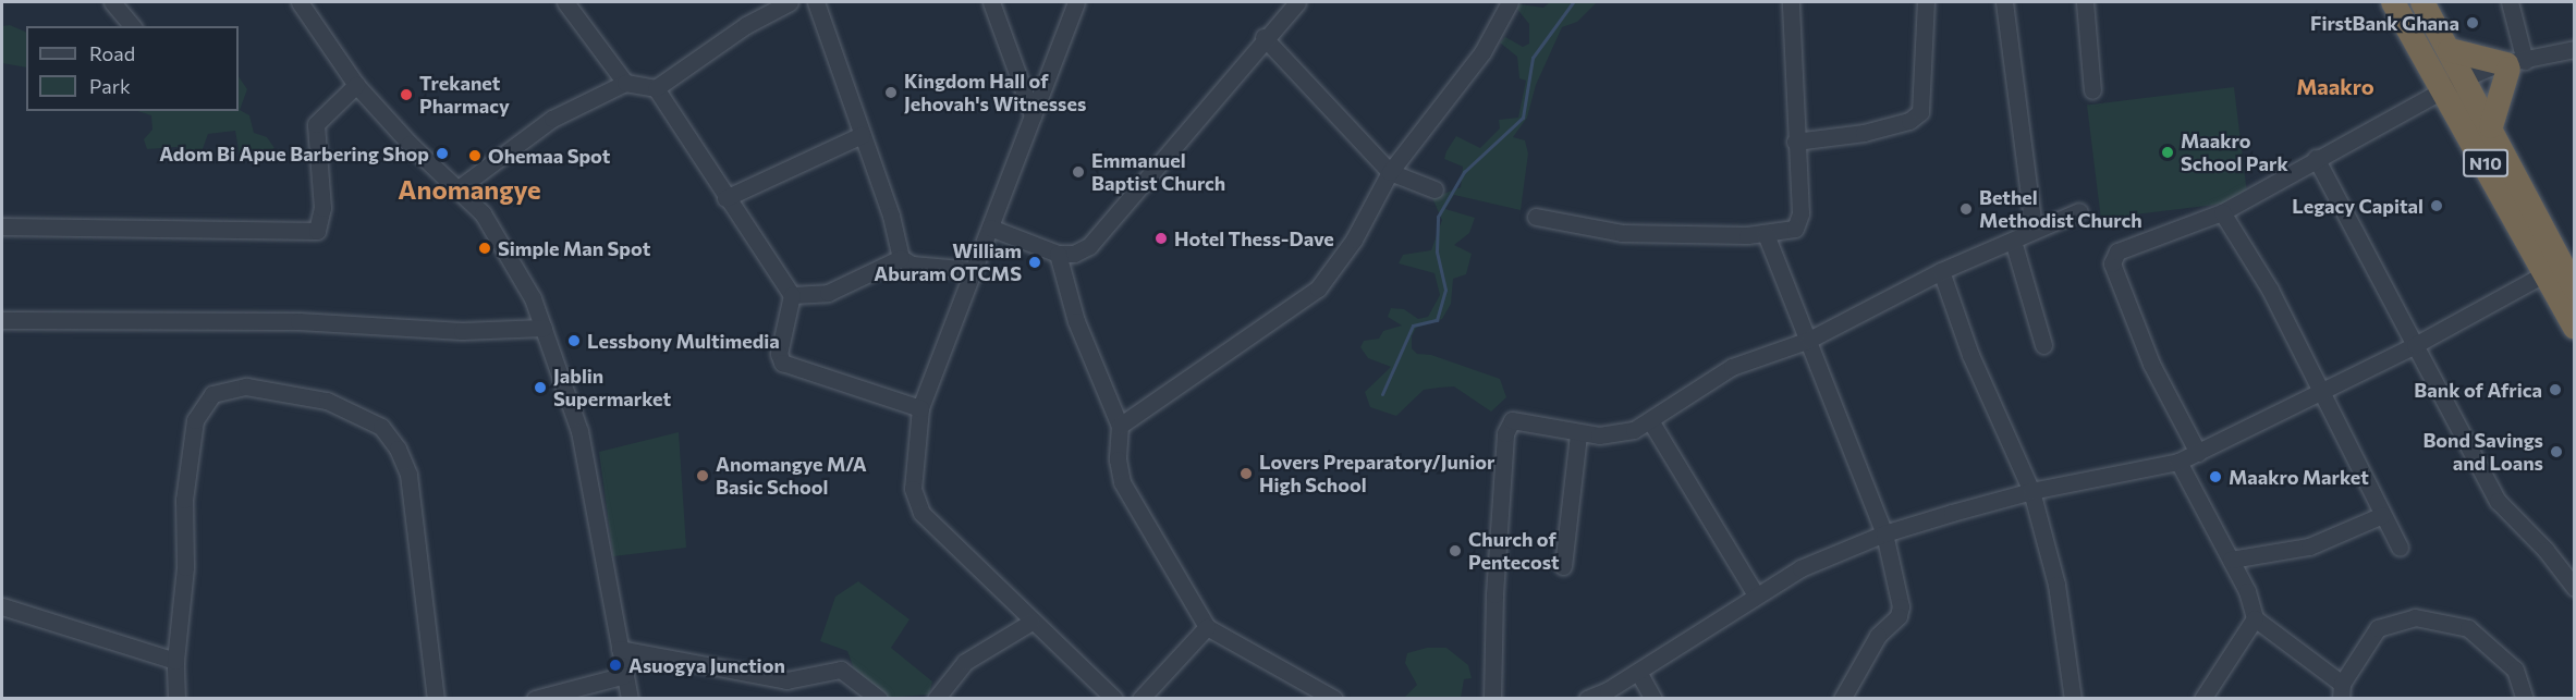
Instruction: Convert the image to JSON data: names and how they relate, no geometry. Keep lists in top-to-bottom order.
{
  "streets": {
    "highway": ["N10"]
  },
  "districts": ["Maakro", "Anomangye"],
  "places": [
    "FirstBank Ghana",
    "Kingdom Hall of Jehovah's Witnesses",
    "Trekanet Pharmacy",
    "Maakro School Park",
    "Adom Bi Apue Barbering Shop",
    "Ohemaa Spot",
    "Emmanuel Baptist Church",
    "Legacy Capital",
    "Bethel Methodist Church",
    "Hotel Thess-Dave",
    "Simple Man Spot",
    "William Aburam OTCMS",
    "Lessbony Multimedia",
    "Jablin Supermarket",
    "Bank of Africa",
    "Bond Savings and Loans",
    "Lovers Preparatory/Junior High School",
    "Anomangye M/A Basic School",
    "Maakro Market",
    "Church of Pentecost",
    "Asuogya Junction"
  ],
  "legend": ["Road", "Park"]
}
